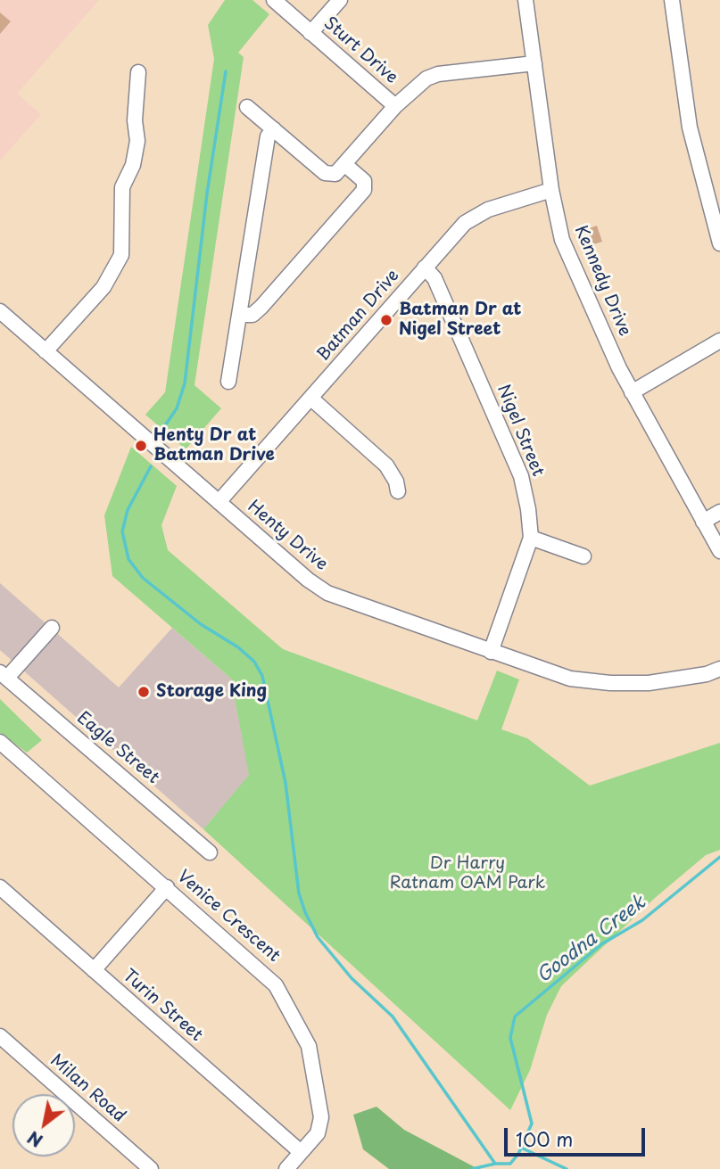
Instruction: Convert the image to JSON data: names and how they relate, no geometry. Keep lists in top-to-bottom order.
{
  "streets": {
    "street": [
      "Sturt Drive",
      "Kennedy Drive",
      "Batman Drive",
      "Nigel Street",
      "Henty Drive",
      "Eagle Street",
      "Venice Crescent",
      "Turin Street",
      "Milan Road"
    ]
  },
  "crossings": [
    ["Kennedy Drive", "Batman Drive"],
    ["Batman Drive", "Nigel Street"],
    ["Batman Drive", "Henty Drive"],
    ["Nigel Street", "Henty Drive"],
    ["Venice Crescent", "Turin Street"]
  ],
  "water": ["Goodna Creek"],
  "parks": ["Dr Harry Ratnam OAM Park"],
  "places": ["Batman Dr at Nigel Street", "Henty Dr at Batman Drive", "Storage King"],
  "scale_bar": "100 m",
  "north": "bottom left"
}
